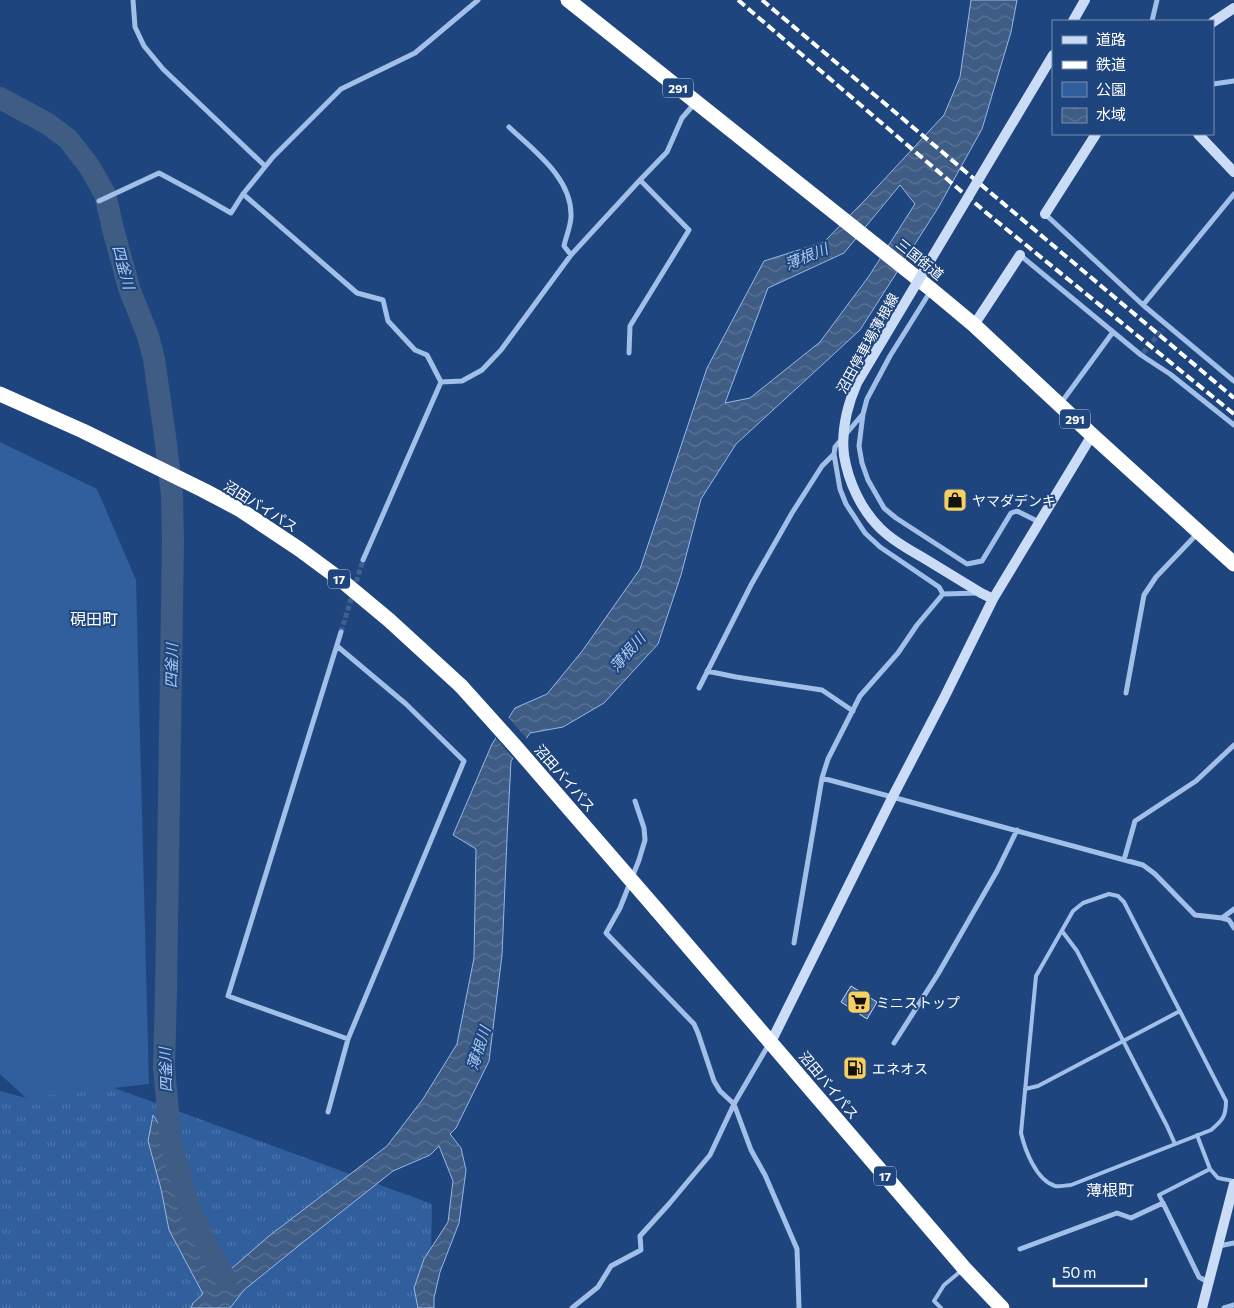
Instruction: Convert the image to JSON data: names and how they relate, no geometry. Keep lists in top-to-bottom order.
{
  "streets": {
    "highway": [
      "291",
      "三国街道",
      "沼田バイパス",
      "17"
    ],
    "main road": ["沼田停車場薄根線"]
  },
  "districts": ["硯田町", "薄根町"],
  "water": ["薄根川", "四釜川"],
  "places": {
    "shop": ["ヤマダデンキ"],
    "supermarket": ["ミニストップ"],
    "fuel station": ["エネオス"]
  },
  "legend": [
    "道路",
    "鉄道",
    "公園",
    "水域"
  ],
  "scale_bar": "50 m"
}
